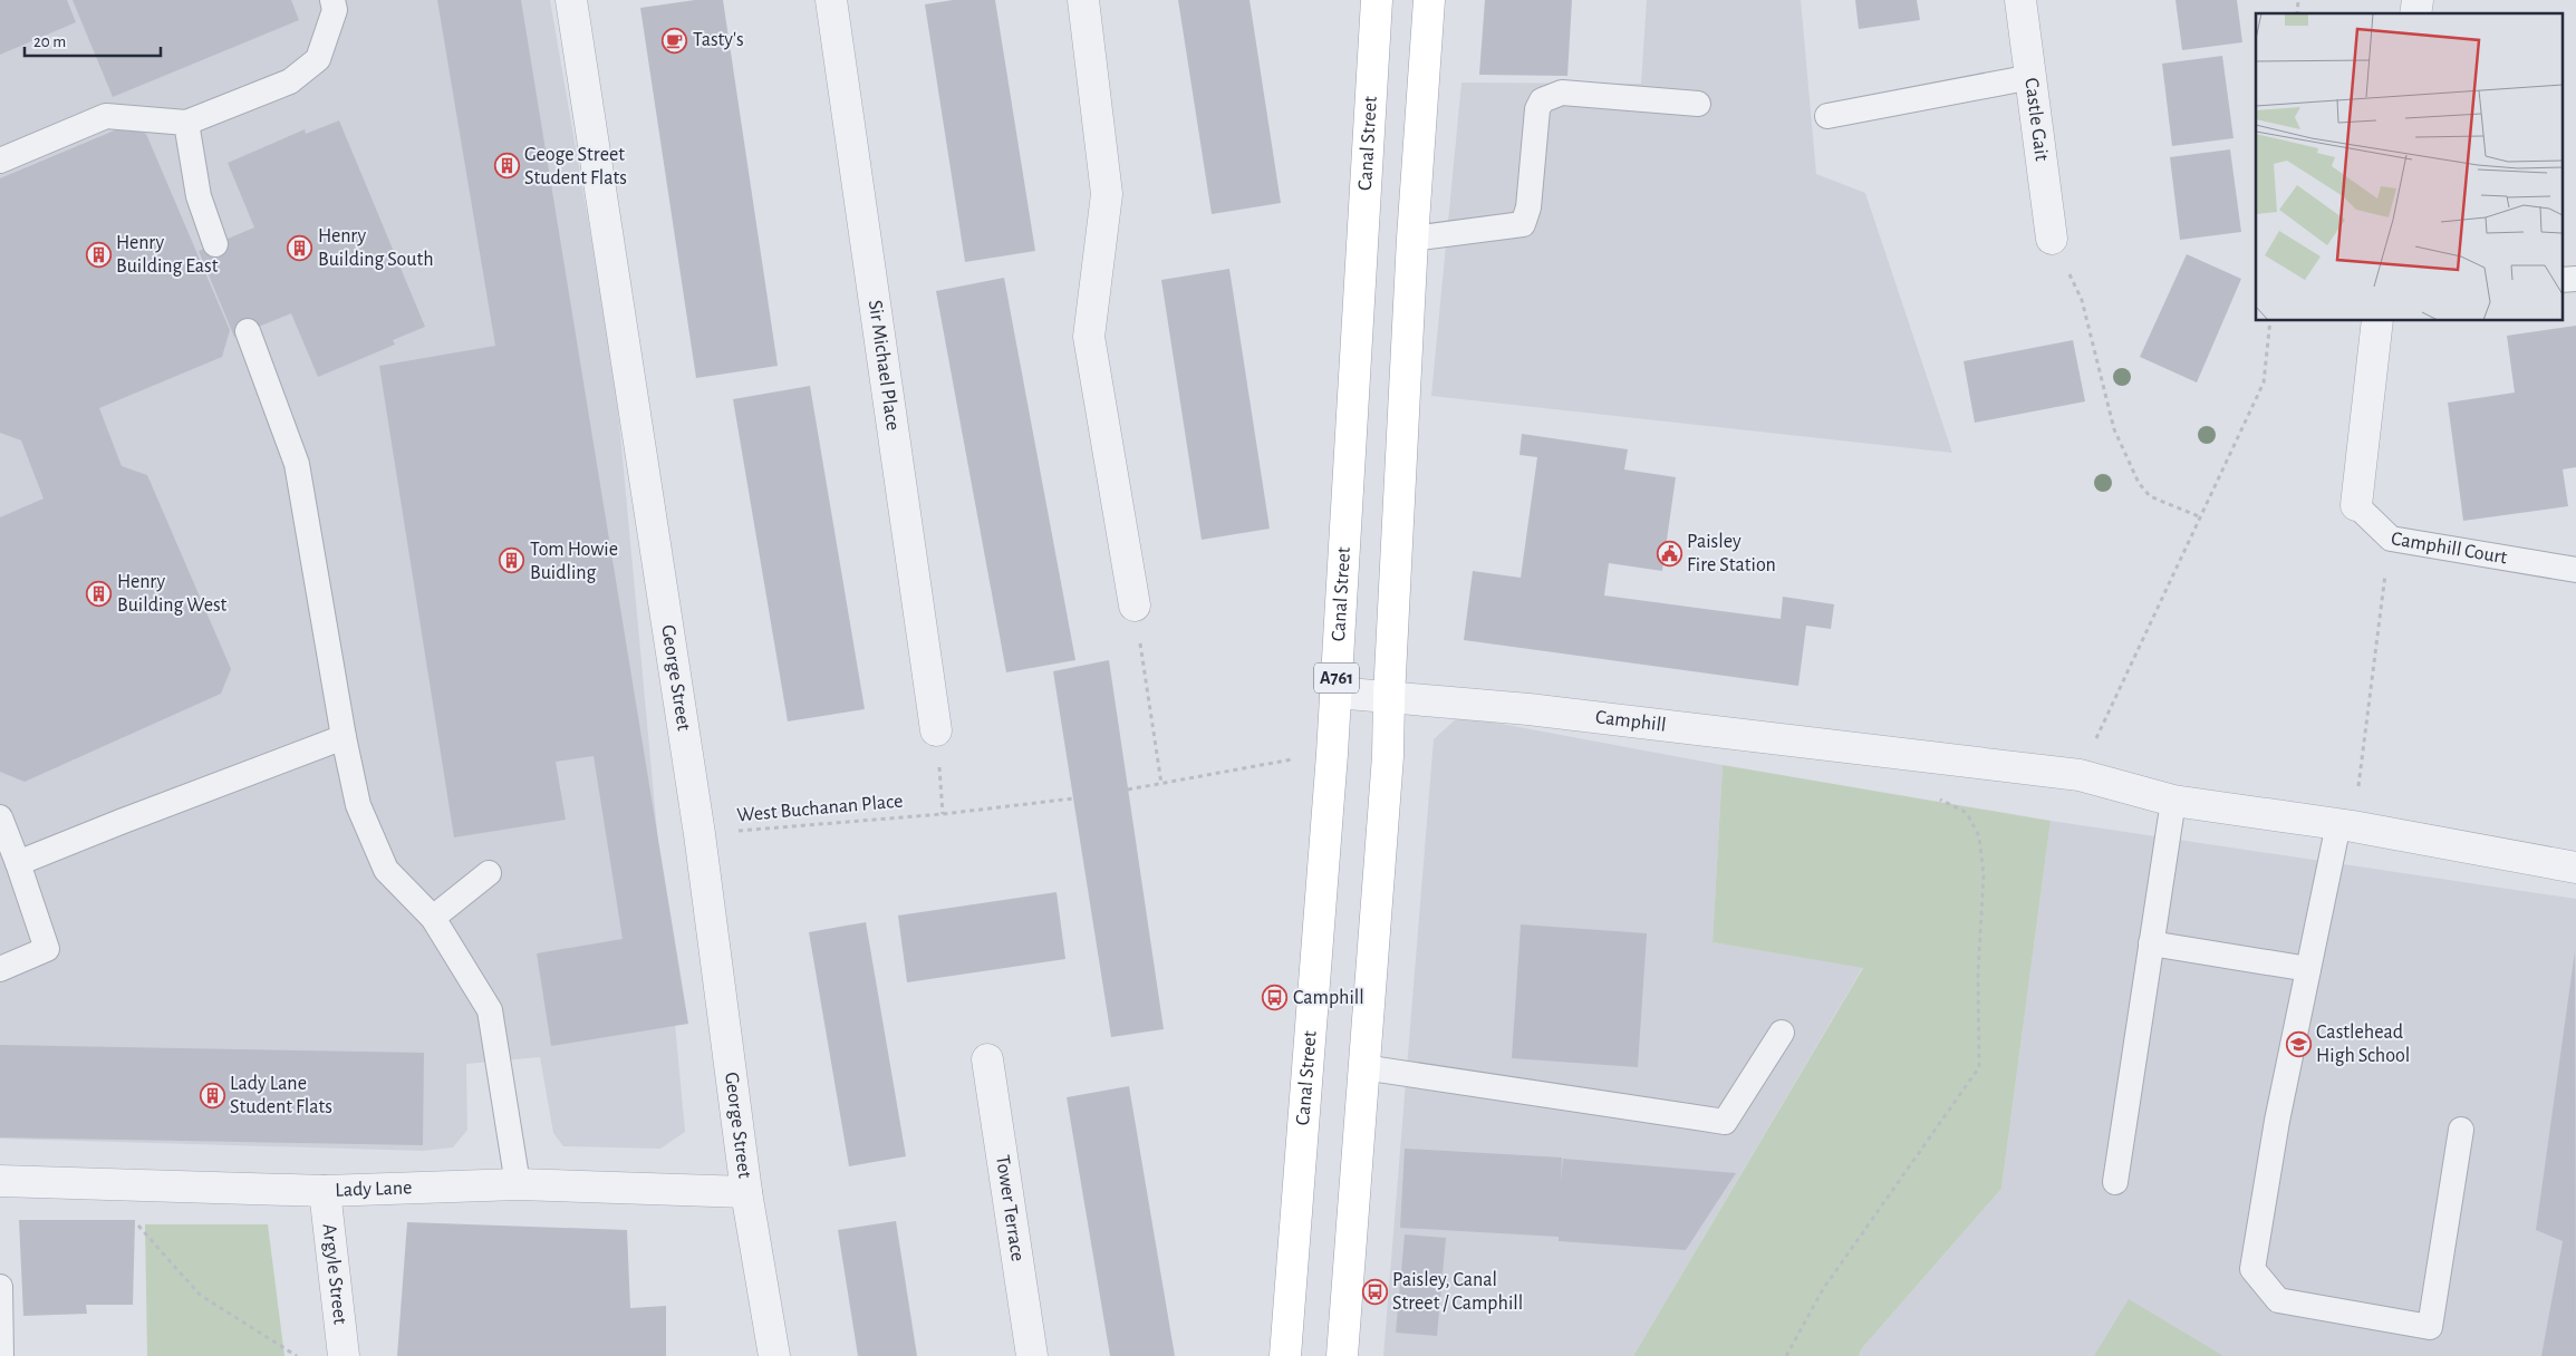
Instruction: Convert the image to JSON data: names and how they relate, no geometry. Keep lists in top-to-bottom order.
{
  "streets": {
    "main road": ["Canal Street", "A761"],
    "street": [
      "Castle Gait",
      "Sir Michael Place",
      "Camphill Court",
      "George Street",
      "Camphill",
      "Lady Lane",
      "Tower Terrace",
      "Argyle Street"
    ],
    "path": ["West Buchanan Place"]
  },
  "crossings": [
    ["Canal Street", "Camphill"],
    ["George Street", "West Buchanan Place"],
    ["George Street", "Lady Lane"],
    ["Lady Lane", "Argyle Street"]
  ],
  "places": {
    "cafe": ["Tasty's"],
    "building": [
      "Geoge Street Student Flats",
      "Henry Building South",
      "Henry Building East",
      "Tom Howie Buidling",
      "Henry Building West",
      "Lady Lane Student Flats"
    ],
    "public building": ["Paisley Fire Station"],
    "bus stop": ["Camphill", "Paisley, Canal Street / Camphill"],
    "school or university": ["Castlehead High School"]
  },
  "scale_bar": "20 m"
}
